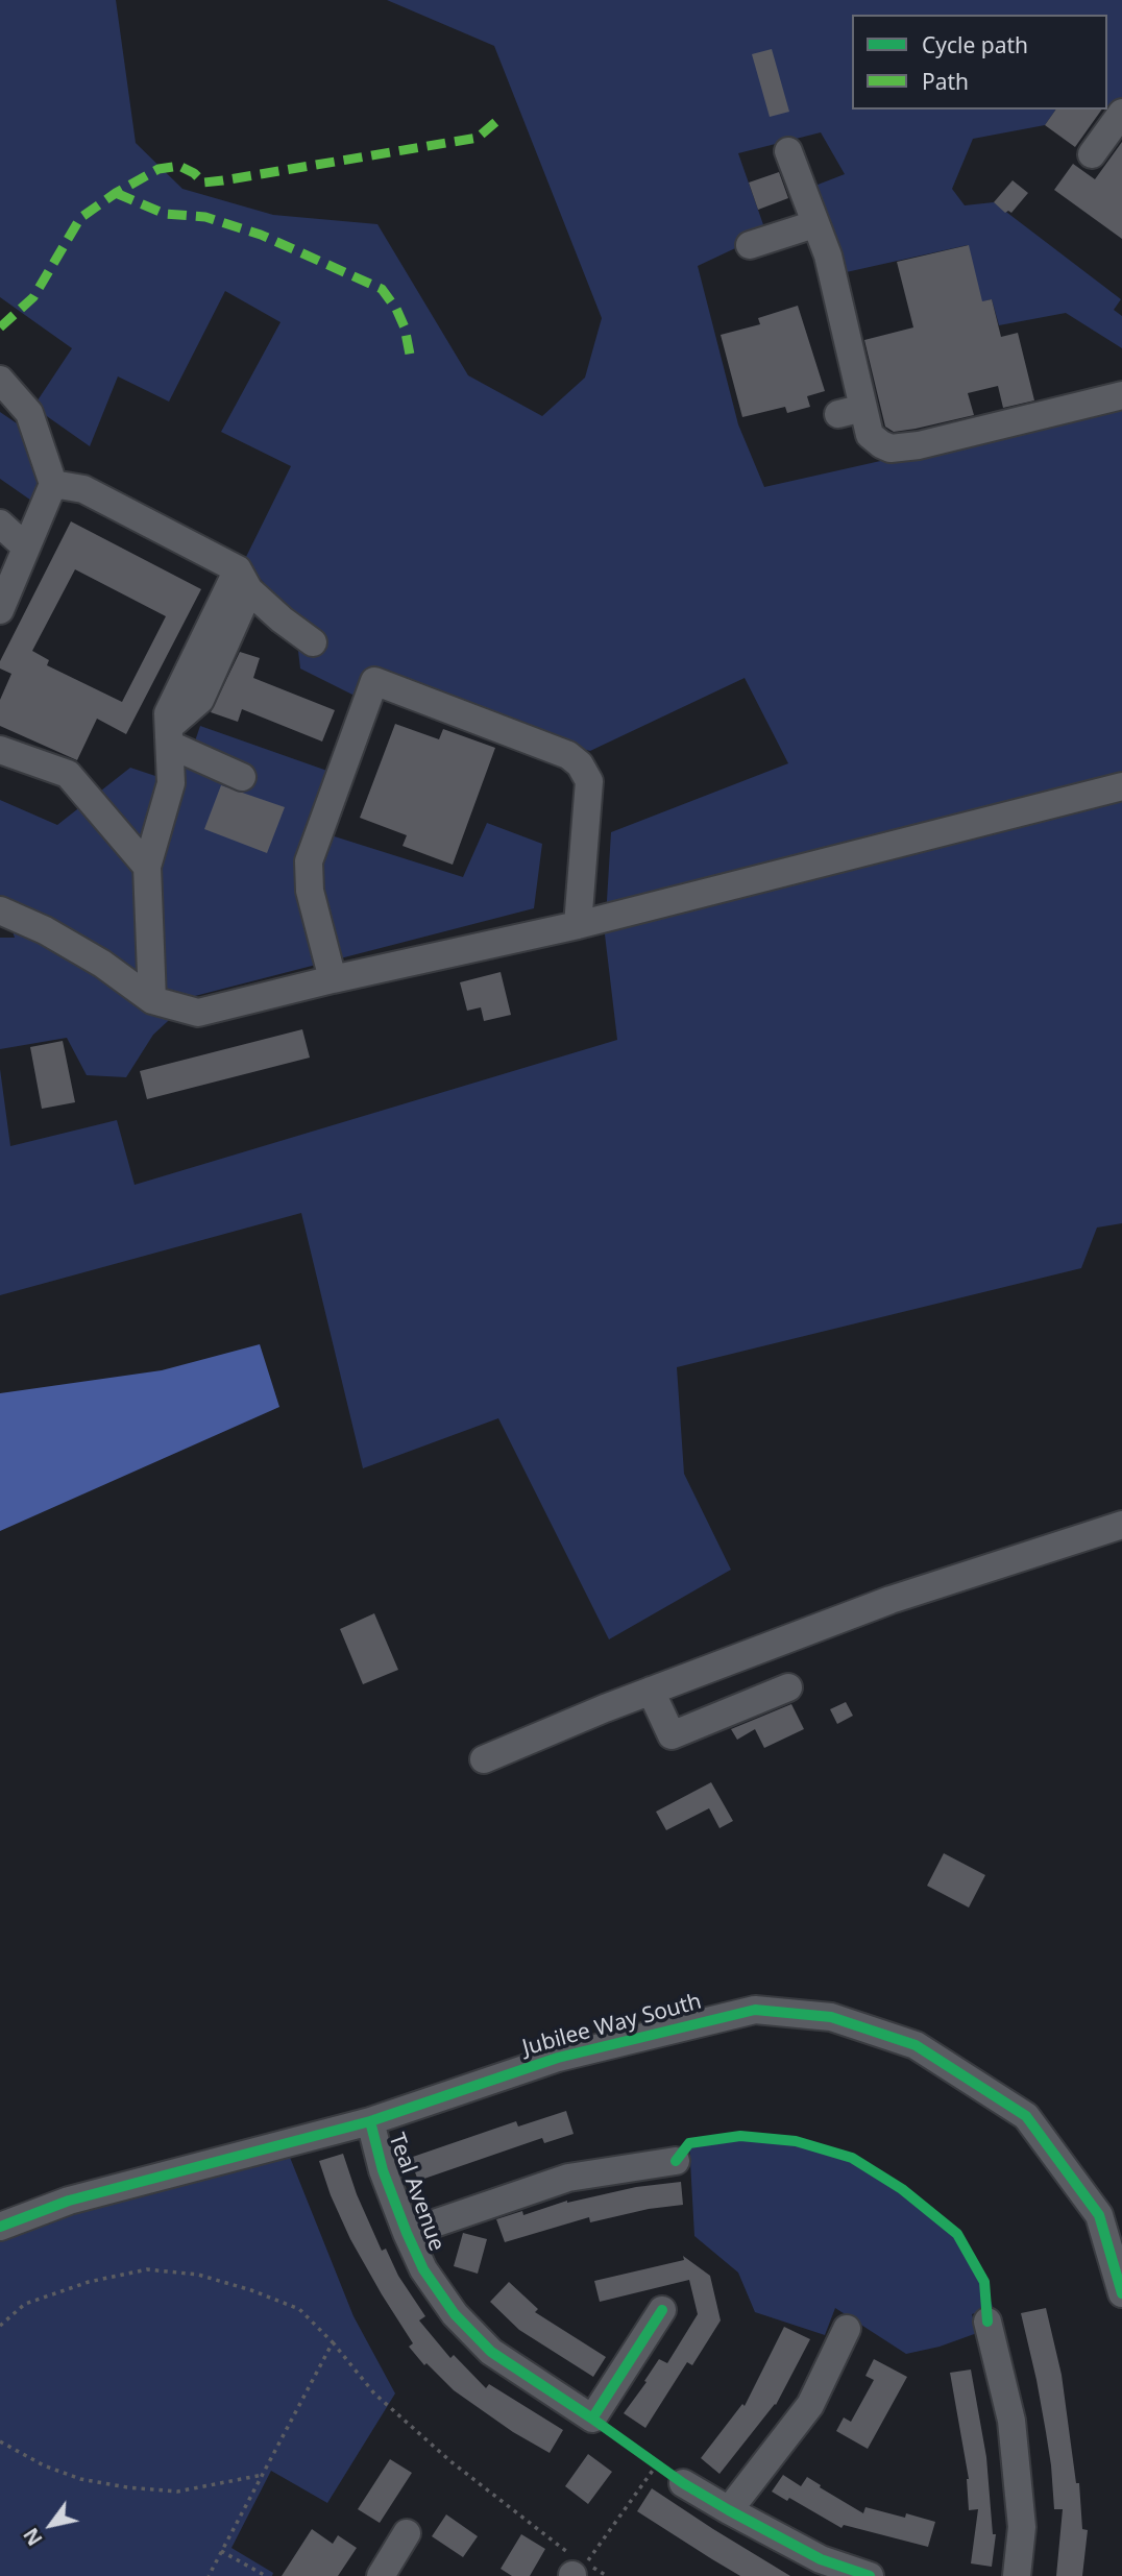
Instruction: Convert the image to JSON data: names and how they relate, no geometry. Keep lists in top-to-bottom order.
{
  "streets": {
    "street": ["Jubilee Way South", "Teal Avenue"]
  },
  "crossings": [
    ["Jubilee Way South", "Teal Avenue"]
  ],
  "legend": ["Cycle path", "Path"],
  "north": "bottom left"
}
